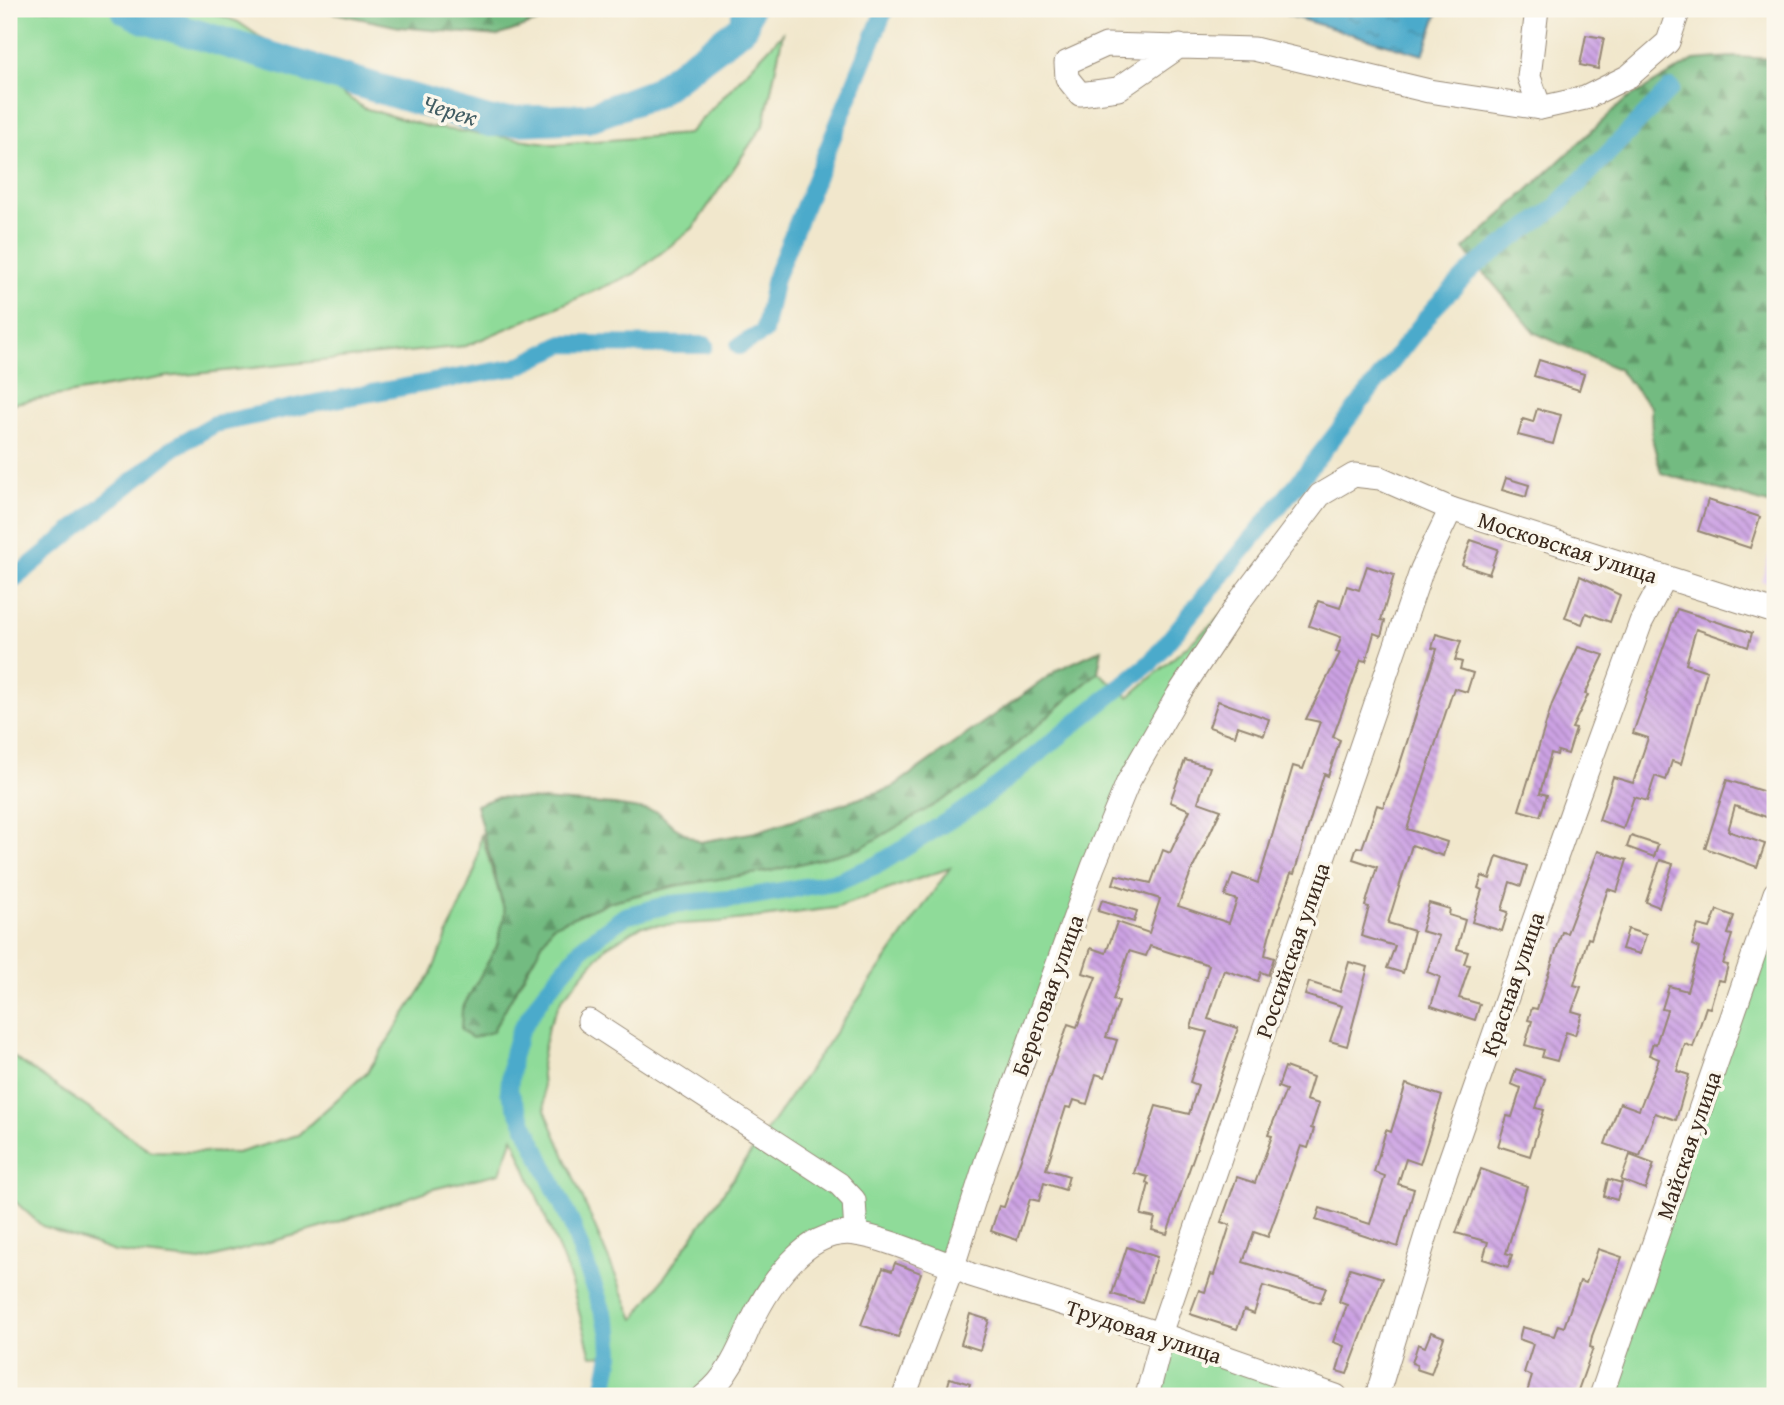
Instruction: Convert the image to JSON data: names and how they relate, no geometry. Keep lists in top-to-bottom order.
{
  "streets": {
    "street": [
      "Московская улица",
      "Российская улица",
      "Красная улица",
      "Береговая улица",
      "Майская улица",
      "Трудовая улица"
    ]
  },
  "crossings": [
    ["Московская улица", "Российская улица"],
    ["Московская улица", "Красная улица"],
    ["Московская улица", "Береговая улица"],
    ["Российская улица", "Трудовая улица"],
    ["Береговая улица", "Трудовая улица"]
  ],
  "water": ["Черек"]
}
